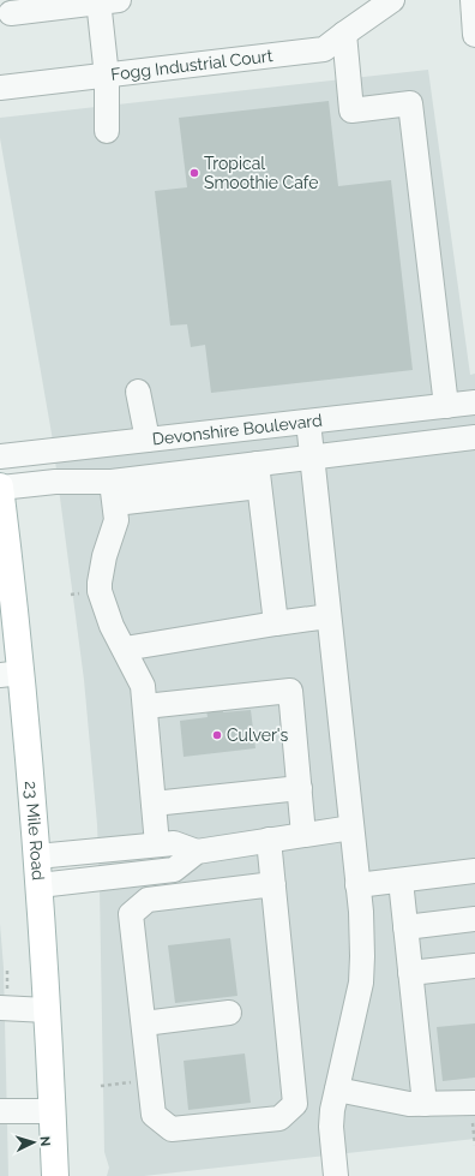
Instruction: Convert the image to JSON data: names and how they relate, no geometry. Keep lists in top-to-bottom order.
{
  "streets": {
    "main road": ["23 Mile Road"],
    "street": ["Fogg Industrial Court", "Devonshire Boulevard"]
  },
  "places": ["Tropical Smoothie Cafe", "Culver's"],
  "north": "right"
}
